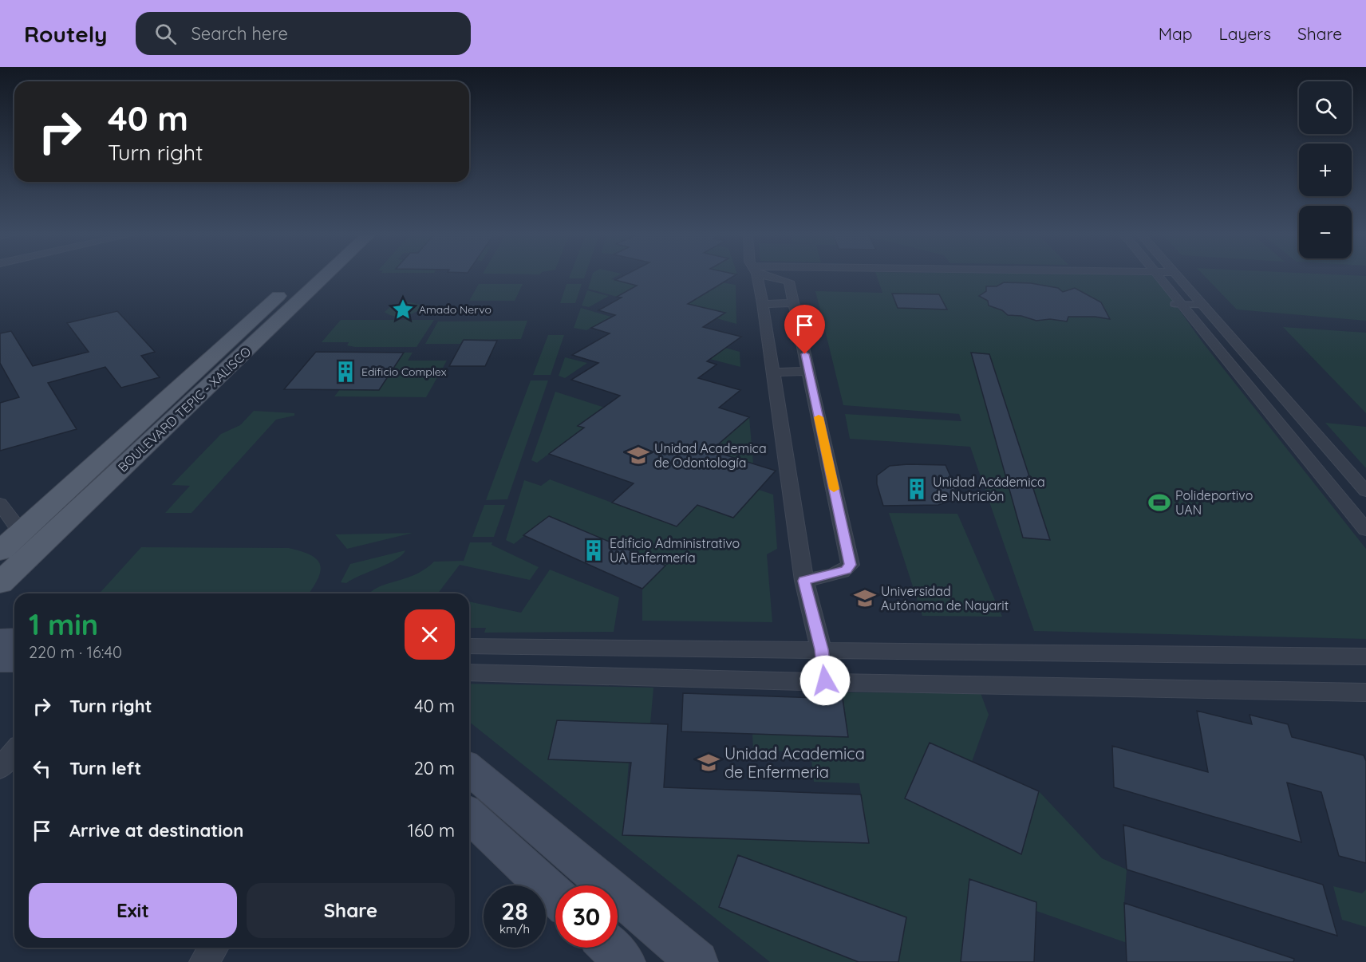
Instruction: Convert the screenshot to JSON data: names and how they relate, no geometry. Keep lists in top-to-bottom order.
{
  "streets": {
    "main road": ["BOULEVARD TEPIC - XALISCO"]
  },
  "places": {
    "place": ["Amado Nervo"],
    "building": ["Edificio Complex", "Unidad Acádemica de Nutrición", "Edificio Administrativo UA Enfermería"],
    "school or university": ["Unidad Academica de Odontología", "Universidad Autónoma de Nayarit", "Unidad Academica de Enfermeria"],
    "sports": ["Polideportivo UAN"]
  },
  "page": {
    "header": "Routely",
    "search": "Search here",
    "nav": ["Map", "Layers", "Share"],
    "map_buttons": ["+", "−"],
    "turn": ["40 m", "Turn right"],
    "heading": ["1 min", "220 m · 16:40"],
    "list": [
      {
        "name": "Turn right",
        "value": "40 m"
      },
      {
        "name": "Turn left",
        "value": "20 m"
      },
      {
        "name": "Arrive at destination",
        "value": "160 m"
      }
    ],
    "buttons": ["Exit", "Share"],
    "speed": "28 km/h",
    "limit": "30"
  }
}
